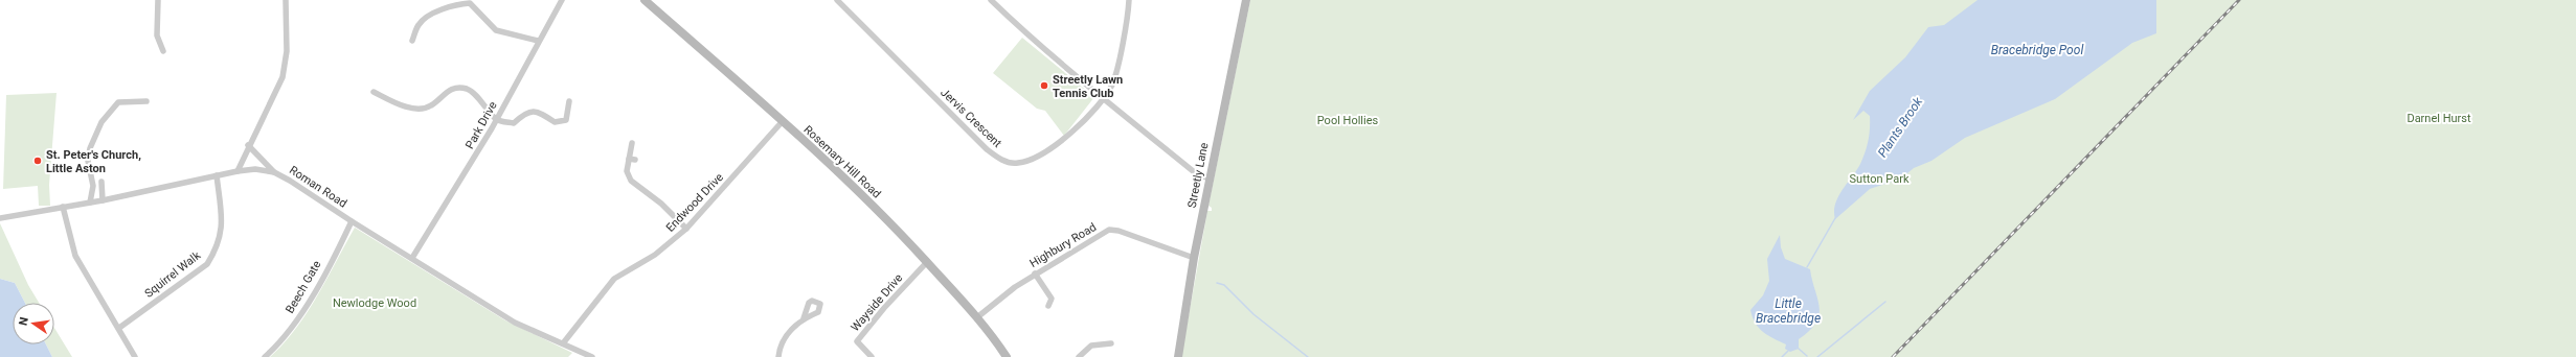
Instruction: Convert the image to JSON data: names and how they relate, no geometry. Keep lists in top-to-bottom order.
{
  "streets": {
    "main road": ["Rosemary Hill Road", "Streetly Lane"],
    "street": [
      "Jervis Crescent",
      "Park Drive",
      "Roman Road",
      "Endwood Drive",
      "Highbury Road",
      "Squirrel Walk",
      "Beech Gate",
      "Wayside Drive"
    ]
  },
  "crossings": [
    ["Park Drive", "Roman Road"],
    ["Rosemary Hill Road", "Endwood Drive"],
    ["Rosemary Hill Road", "Highbury Road"],
    ["Rosemary Hill Road", "Wayside Drive"],
    ["Streetly Lane", "Highbury Road"],
    ["Roman Road", "Endwood Drive"],
    ["Roman Road", "Squirrel Walk"],
    ["Roman Road", "Beech Gate"]
  ],
  "water": ["Bracebridge Pool", "Plants Brook", "Little Bracebridge"],
  "parks": [
    "Darnel Hurst",
    "Pool Hollies",
    "Sutton Park",
    "Newlodge Wood"
  ],
  "places": ["Streetly Lawn Tennis Club", "St. Peter's Church, Little Aston"],
  "north": "left"
}
